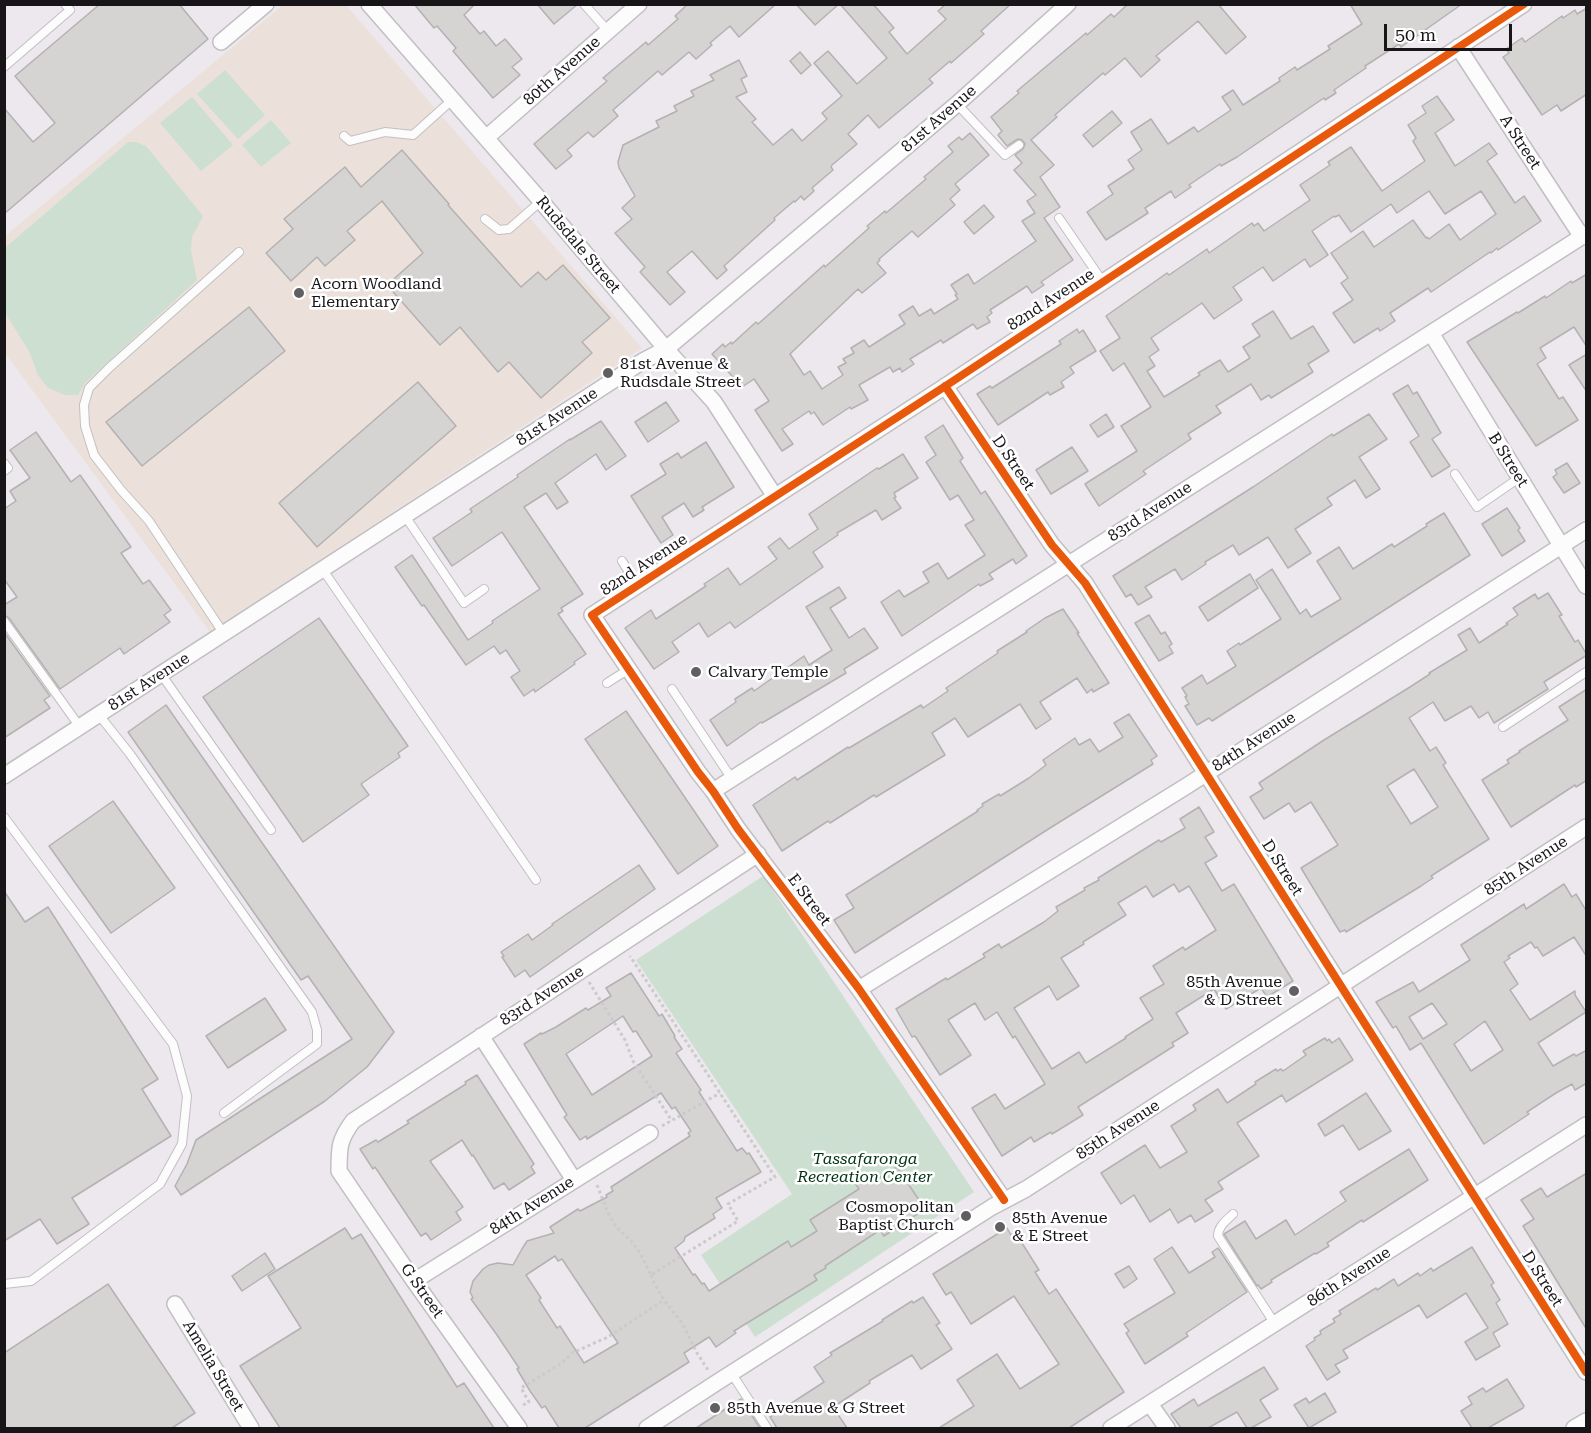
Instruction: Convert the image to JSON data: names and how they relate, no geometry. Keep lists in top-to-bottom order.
{
  "streets": {
    "street": [
      "80th Avenue",
      "81st Avenue",
      "A Street",
      "Rudsdale Street",
      "82nd Avenue",
      "B Street",
      "D Street",
      "83rd Avenue",
      "84th Avenue",
      "85th Avenue",
      "E Street",
      "86th Avenue",
      "G Street",
      "Amelia Street"
    ]
  },
  "crossings": [
    ["80th Avenue", "Rudsdale Street"],
    ["81st Avenue", "Rudsdale Street"],
    ["A Street", "82nd Avenue"],
    ["A Street", "83rd Avenue"],
    ["Rudsdale Street", "82nd Avenue"],
    ["82nd Avenue", "D Street"],
    ["82nd Avenue", "E Street"],
    ["B Street", "83rd Avenue"],
    ["B Street", "84th Avenue"],
    ["D Street", "83rd Avenue"],
    ["D Street", "84th Avenue"],
    ["D Street", "85th Avenue"],
    ["D Street", "86th Avenue"],
    ["83rd Avenue", "E Street"],
    ["83rd Avenue", "G Street"],
    ["84th Avenue", "E Street"],
    ["84th Avenue", "G Street"],
    ["85th Avenue", "E Street"]
  ],
  "parks": ["Tassafaronga Recreation Center"],
  "places": [
    "Acorn Woodland Elementary",
    "81st Avenue & Rudsdale Street",
    "Calvary Temple",
    "85th Avenue & D Street",
    "Cosmopolitan Baptist Church",
    "85th Avenue & E Street",
    "85th Avenue & G Street"
  ],
  "scale_bar": "50 m"
}
